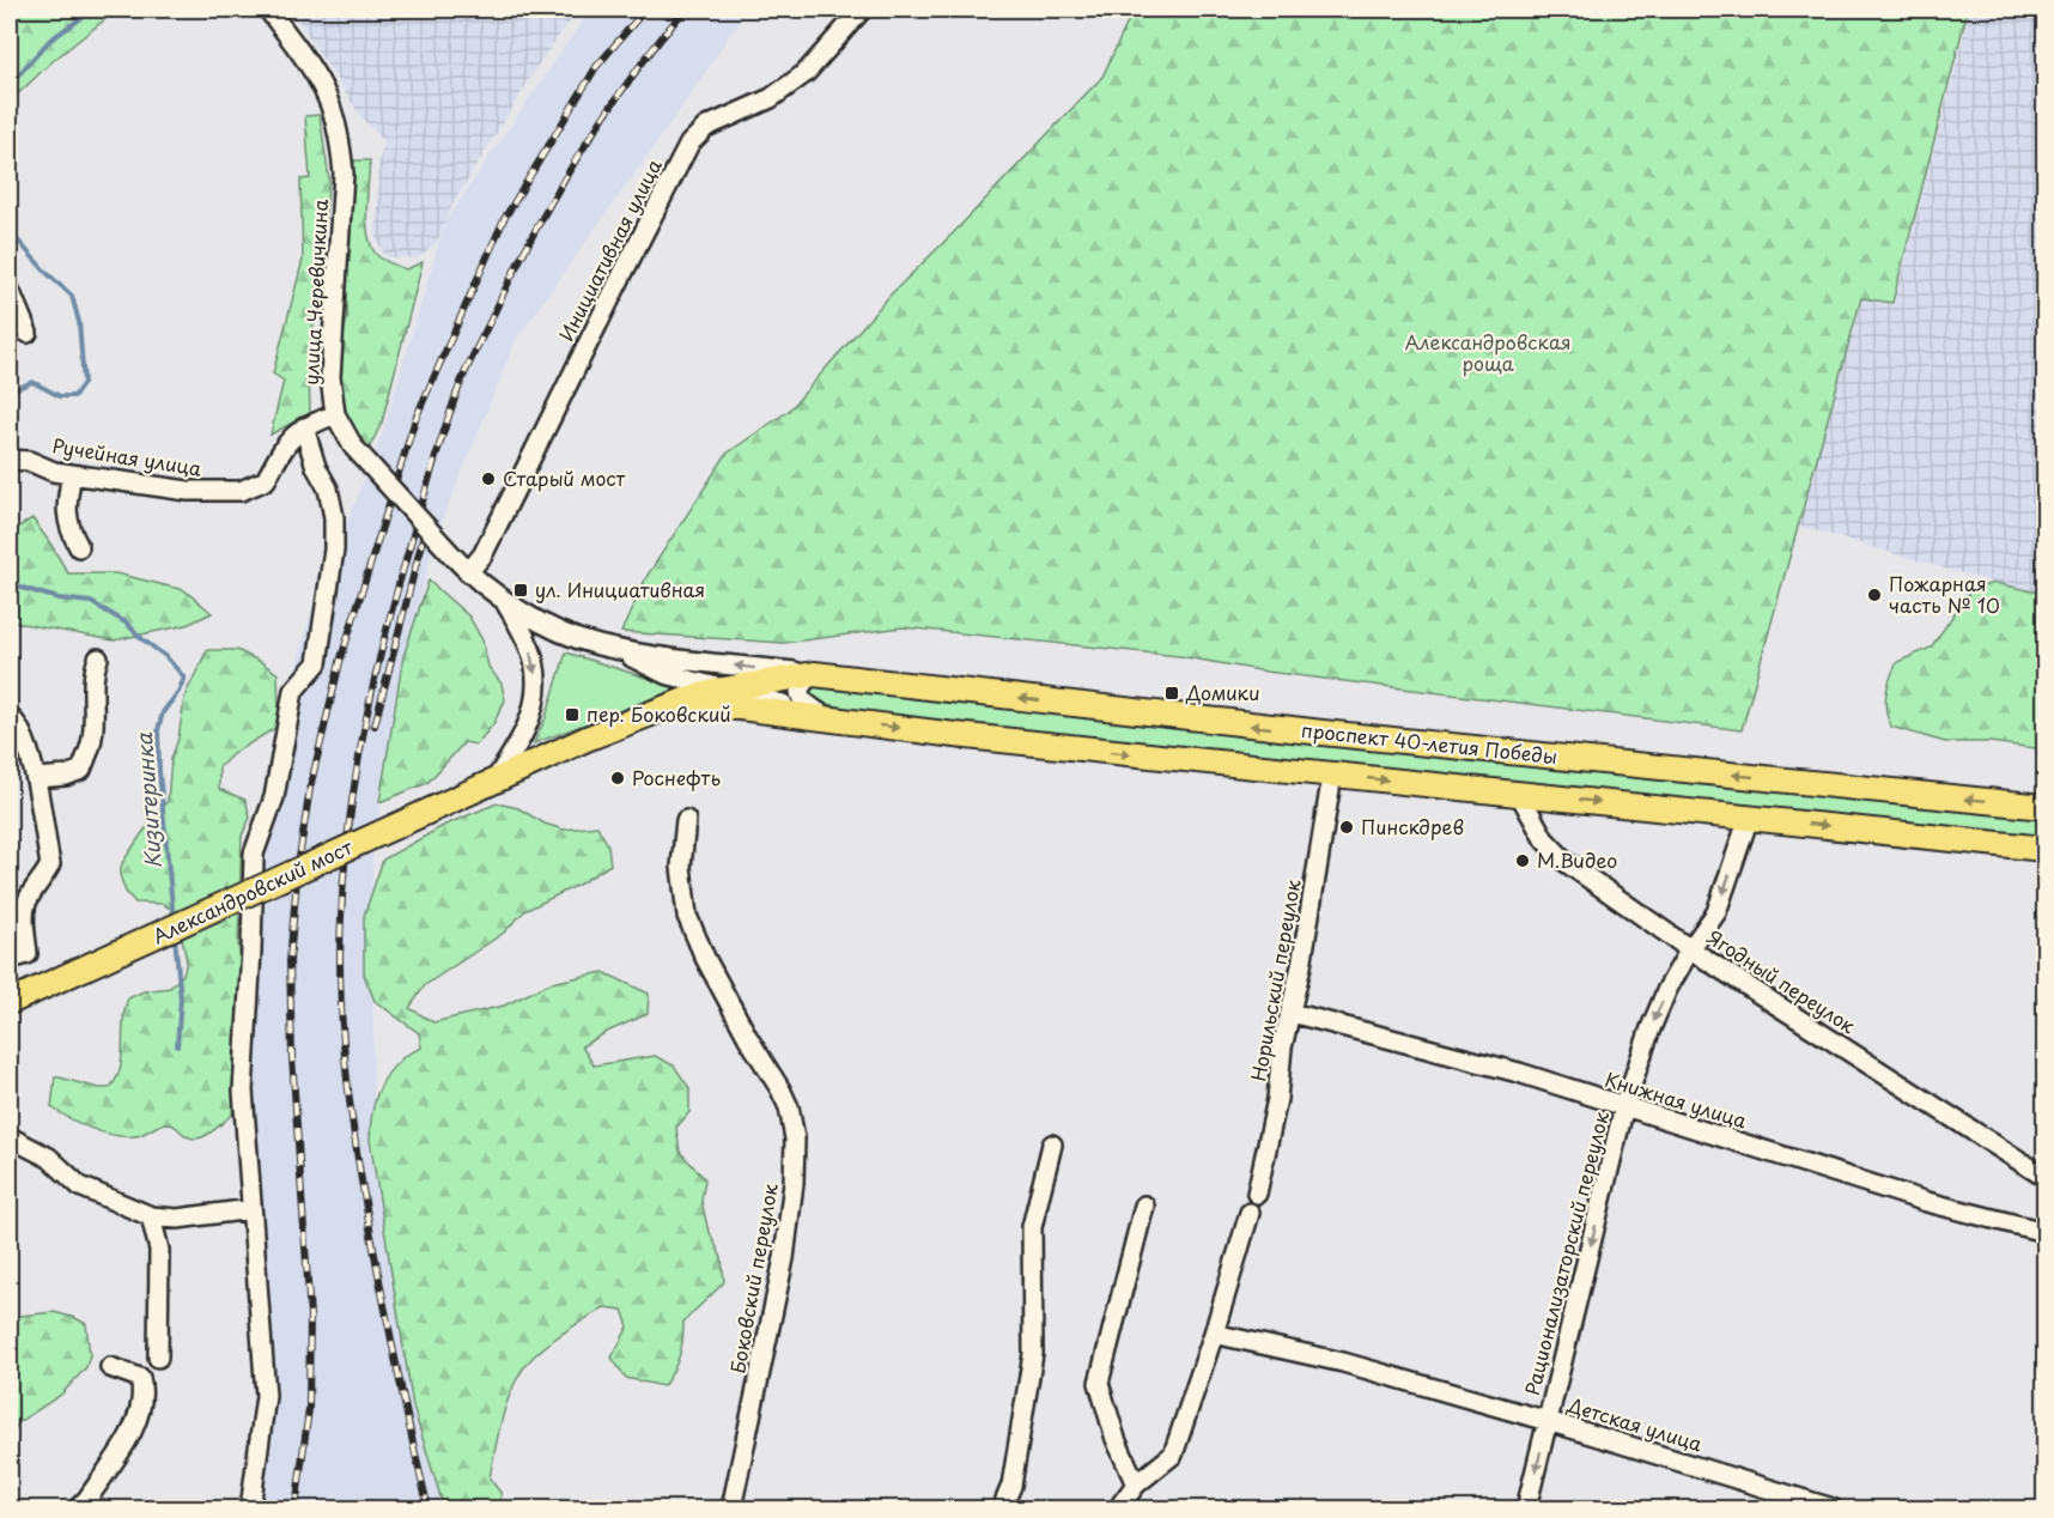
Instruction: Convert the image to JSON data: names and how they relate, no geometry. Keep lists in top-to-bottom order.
{
  "streets": {
    "main road": ["проспект 40-летия Победы", "Александровский мост"],
    "street": [
      "Инициативная улица",
      "улица Черевичкина",
      "Ручейная улица",
      "Норильский переулок",
      "Ягодный переулок",
      "Книжная улица",
      "Рационализаторский переулок",
      "Боковский переулок",
      "Детская улица"
    ]
  },
  "crossings": [
    ["Инициативная улица", "проспект 40-летия Победы"],
    ["улица Черевичкина", "Ручейная улица"],
    ["улица Черевичкина", "проспект 40-летия Победы"],
    ["проспект 40-летия Победы", "Александровский мост"],
    ["проспект 40-летия Победы", "Норильский переулок"],
    ["проспект 40-летия Победы", "Ягодный переулок"],
    ["проспект 40-летия Победы", "Рационализаторский переулок"],
    ["Норильский переулок", "Книжная улица"],
    ["Ягодный переулок", "Рационализаторский переулок"],
    ["Книжная улица", "Рационализаторский переулок"],
    ["Рационализаторский переулок", "Детская улица"]
  ],
  "one_way": ["Рационализаторский переулок"],
  "water": ["Кизитеринка"],
  "parks": ["Александровская роща"],
  "places": {
    "other": [
      "Старый мост",
      "Пожарная часть № 10",
      "Роснефть",
      "Пинскдрев",
      "М.Видео"
    ],
    "transit": ["ул. Инициативная", "Домики", "пер. Боковский"]
  }
}
